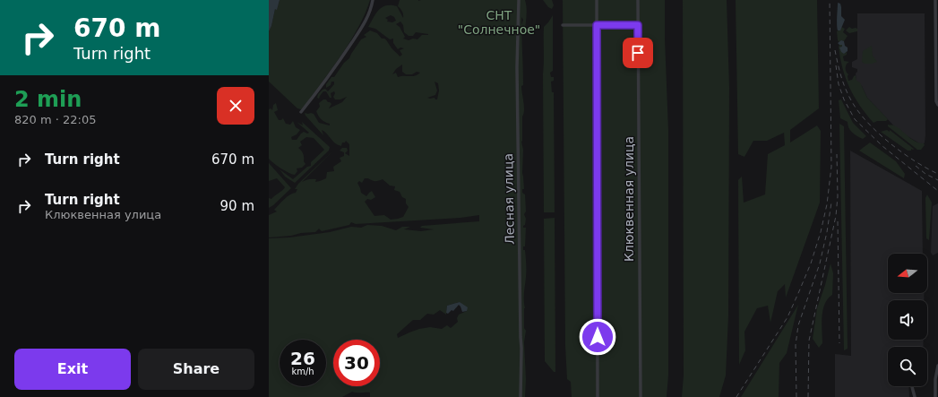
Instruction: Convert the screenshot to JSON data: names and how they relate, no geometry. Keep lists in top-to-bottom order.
{
  "streets": {
    "street": ["Лесная улица", "Клюквенная улица"]
  },
  "parks": ["СНТ \"Солнечное\""],
  "north": "left",
  "page": {
    "turn": ["670 m", "Turn right"],
    "heading": ["2 min", "820 m · 22:05"],
    "list": [
      {
        "name": "Turn right",
        "value": "670 m"
      },
      {
        "name": "Turn right",
        "note": "Клюквенная улица",
        "value": "90 m"
      }
    ],
    "speed": "26 km/h",
    "limit": "30",
    "buttons": ["Exit", "Share"]
  }
}
